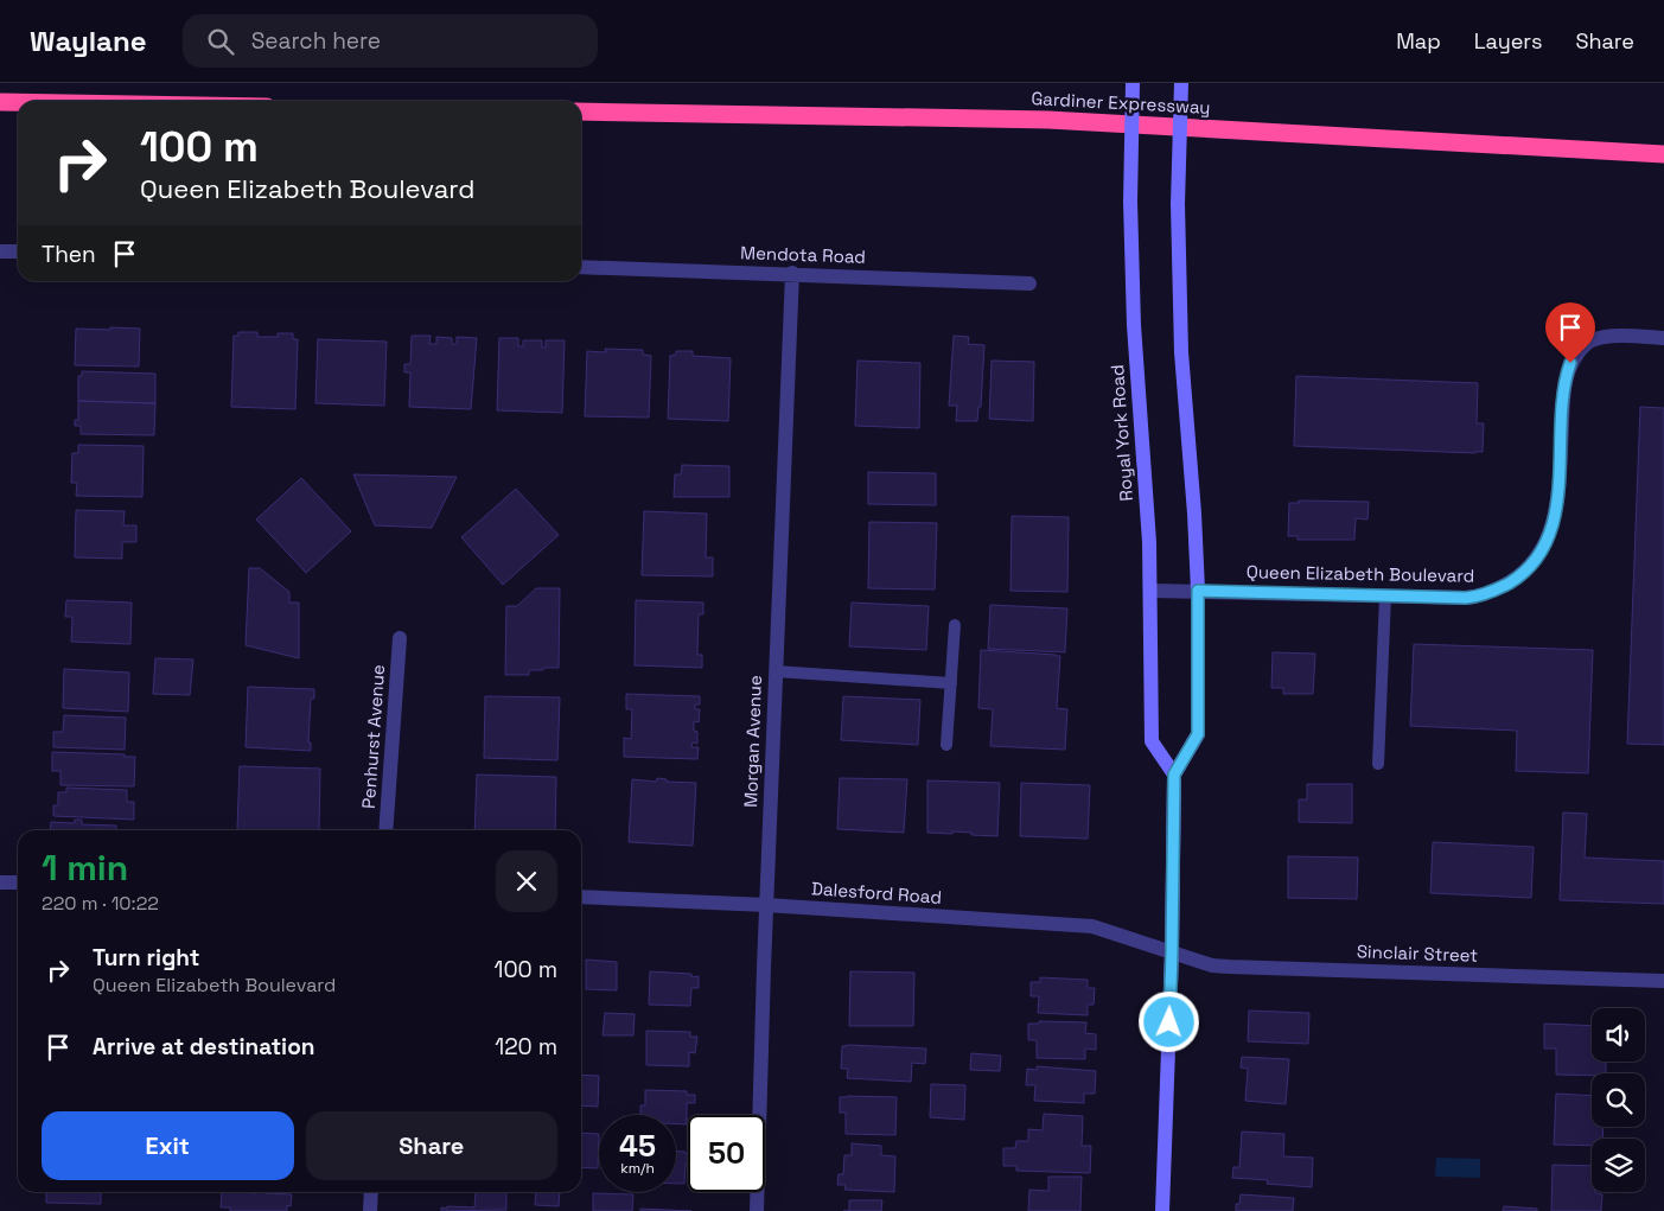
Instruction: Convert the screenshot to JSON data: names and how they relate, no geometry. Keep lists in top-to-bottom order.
{
  "streets": {
    "highway": ["Gardiner Expressway"],
    "main road": ["Royal York Road"],
    "street": [
      "Mendota Road",
      "Queen Elizabeth Boulevard",
      "Penhurst Avenue",
      "Morgan Avenue",
      "Dalesford Road",
      "Sinclair Street"
    ]
  },
  "crossings": [
    ["Mendota Road", "Morgan Avenue"],
    ["Royal York Road", "Queen Elizabeth Boulevard"],
    ["Morgan Avenue", "Dalesford Road"],
    ["Dalesford Road", "Sinclair Street"]
  ],
  "page": {
    "header": "Waylane",
    "search": "Search here",
    "nav": ["Map", "Layers", "Share"],
    "turn": ["100 m", "Queen Elizabeth Boulevard"],
    "then": "Then",
    "heading": ["1 min", "220 m · 10:22"],
    "list": [
      {
        "name": "Turn right",
        "note": "Queen Elizabeth Boulevard",
        "value": "100 m"
      },
      {
        "name": "Arrive at destination",
        "value": "120 m"
      }
    ],
    "buttons": ["Exit", "Share"],
    "speed": "45 km/h",
    "limit": "50"
  }
}
